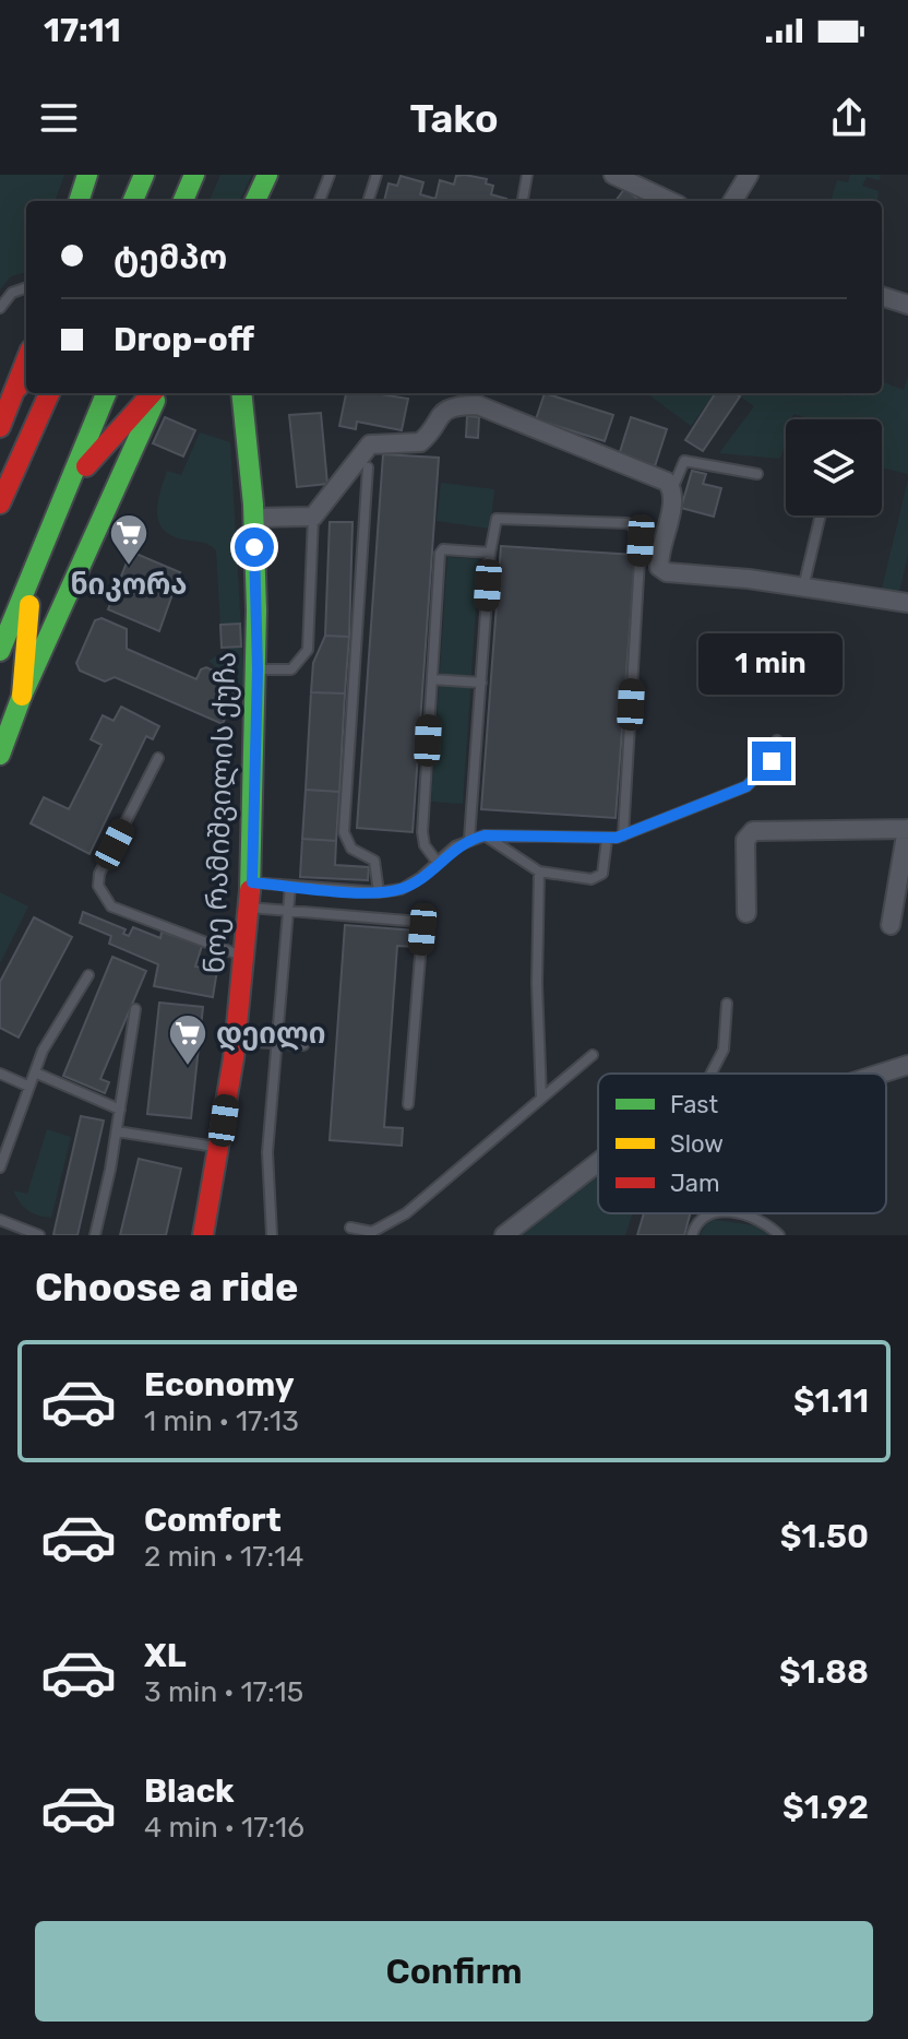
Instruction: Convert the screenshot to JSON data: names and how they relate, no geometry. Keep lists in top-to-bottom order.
{
  "streets": {
    "main road": ["ნოე რამიშვილის ქუჩა"]
  },
  "places": {
    "supermarket": ["ნიკორა", "დეილი"]
  },
  "legend": ["Fast", "Slow", "Jam"],
  "page": {
    "status": "17:11",
    "header": "Tako",
    "banner": ["ტემპო", "Drop-off"],
    "bubble": "1 min",
    "heading": "Choose a ride",
    "list": [
      {
        "name": "Economy",
        "note": "1 min · 17:13",
        "value": "$1.11"
      },
      {
        "name": "Comfort",
        "note": "2 min · 17:14",
        "value": "$1.50"
      },
      {
        "name": "XL",
        "note": "3 min · 17:15",
        "value": "$1.88"
      },
      {
        "name": "Black",
        "note": "4 min · 17:16",
        "value": "$1.92"
      }
    ],
    "buttons": "Confirm"
  }
}
